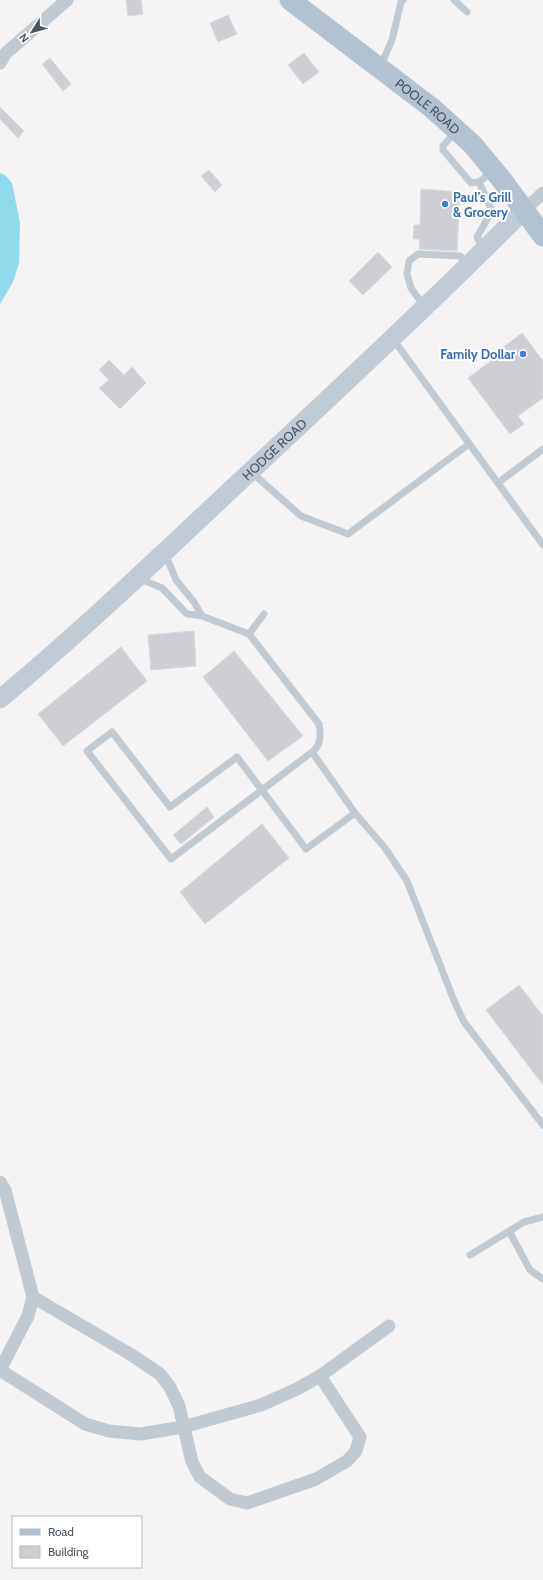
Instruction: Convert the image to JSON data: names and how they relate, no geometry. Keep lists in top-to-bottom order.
{
  "streets": {
    "main road": ["POOLE ROAD", "HODGE ROAD"]
  },
  "crossings": [
    ["POOLE ROAD", "HODGE ROAD"]
  ],
  "places": ["Paul’s Grill & Grocery", "Family Dollar"],
  "legend": ["Road", "Building"],
  "north": "bottom left"
}
